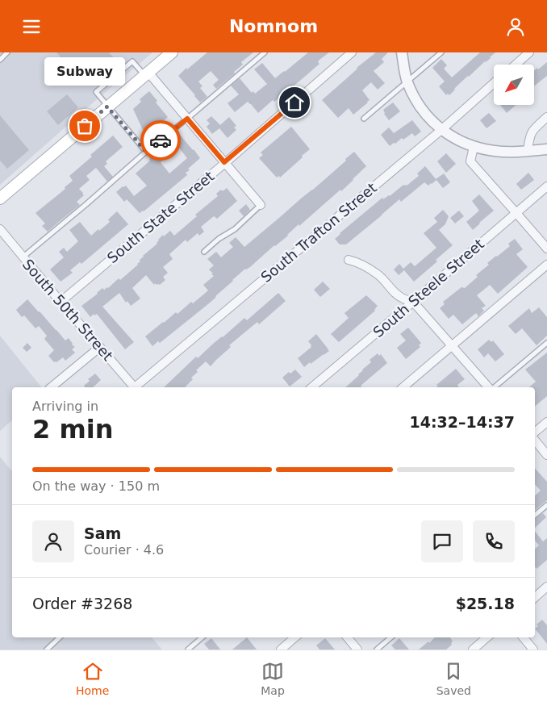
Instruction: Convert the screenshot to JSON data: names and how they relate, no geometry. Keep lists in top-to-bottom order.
{
  "streets": {
    "street": [
      "South State Street",
      "South Trafton Street",
      "South Steele Street",
      "South 50th Street"
    ]
  },
  "crossings": [
    ["South State Street", "South 50th Street"]
  ],
  "places": ["Subway"],
  "north": "bottom left",
  "page": {
    "header": "Nomnom",
    "bubble": "Subway",
    "heading": ["2 min", "Arriving in", "14:32–14:37"],
    "panel": [
      "Sam",
      "Courier · 4.6",
      "Order #3268",
      "$25.18"
    ],
    "bar": "On the way · 150 m",
    "tabs": ["Home", "Map", "Saved"]
  }
}
